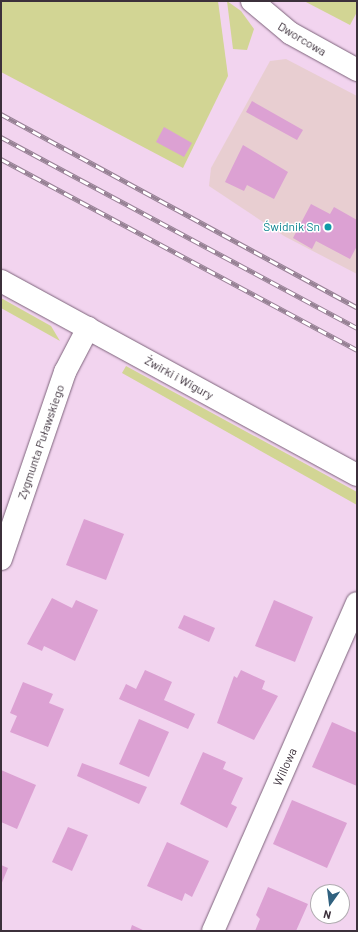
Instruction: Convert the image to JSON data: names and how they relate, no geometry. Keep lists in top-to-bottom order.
{
  "streets": {
    "street": [
      "Dworcowa",
      "Żwirki i Wigury",
      "Zygmunta Puławskiego",
      "Willowa"
    ]
  },
  "crossings": [
    ["Żwirki i Wigury", "Zygmunta Puławskiego"]
  ],
  "places": ["Świdnik Sn"],
  "north": "bottom"
}
